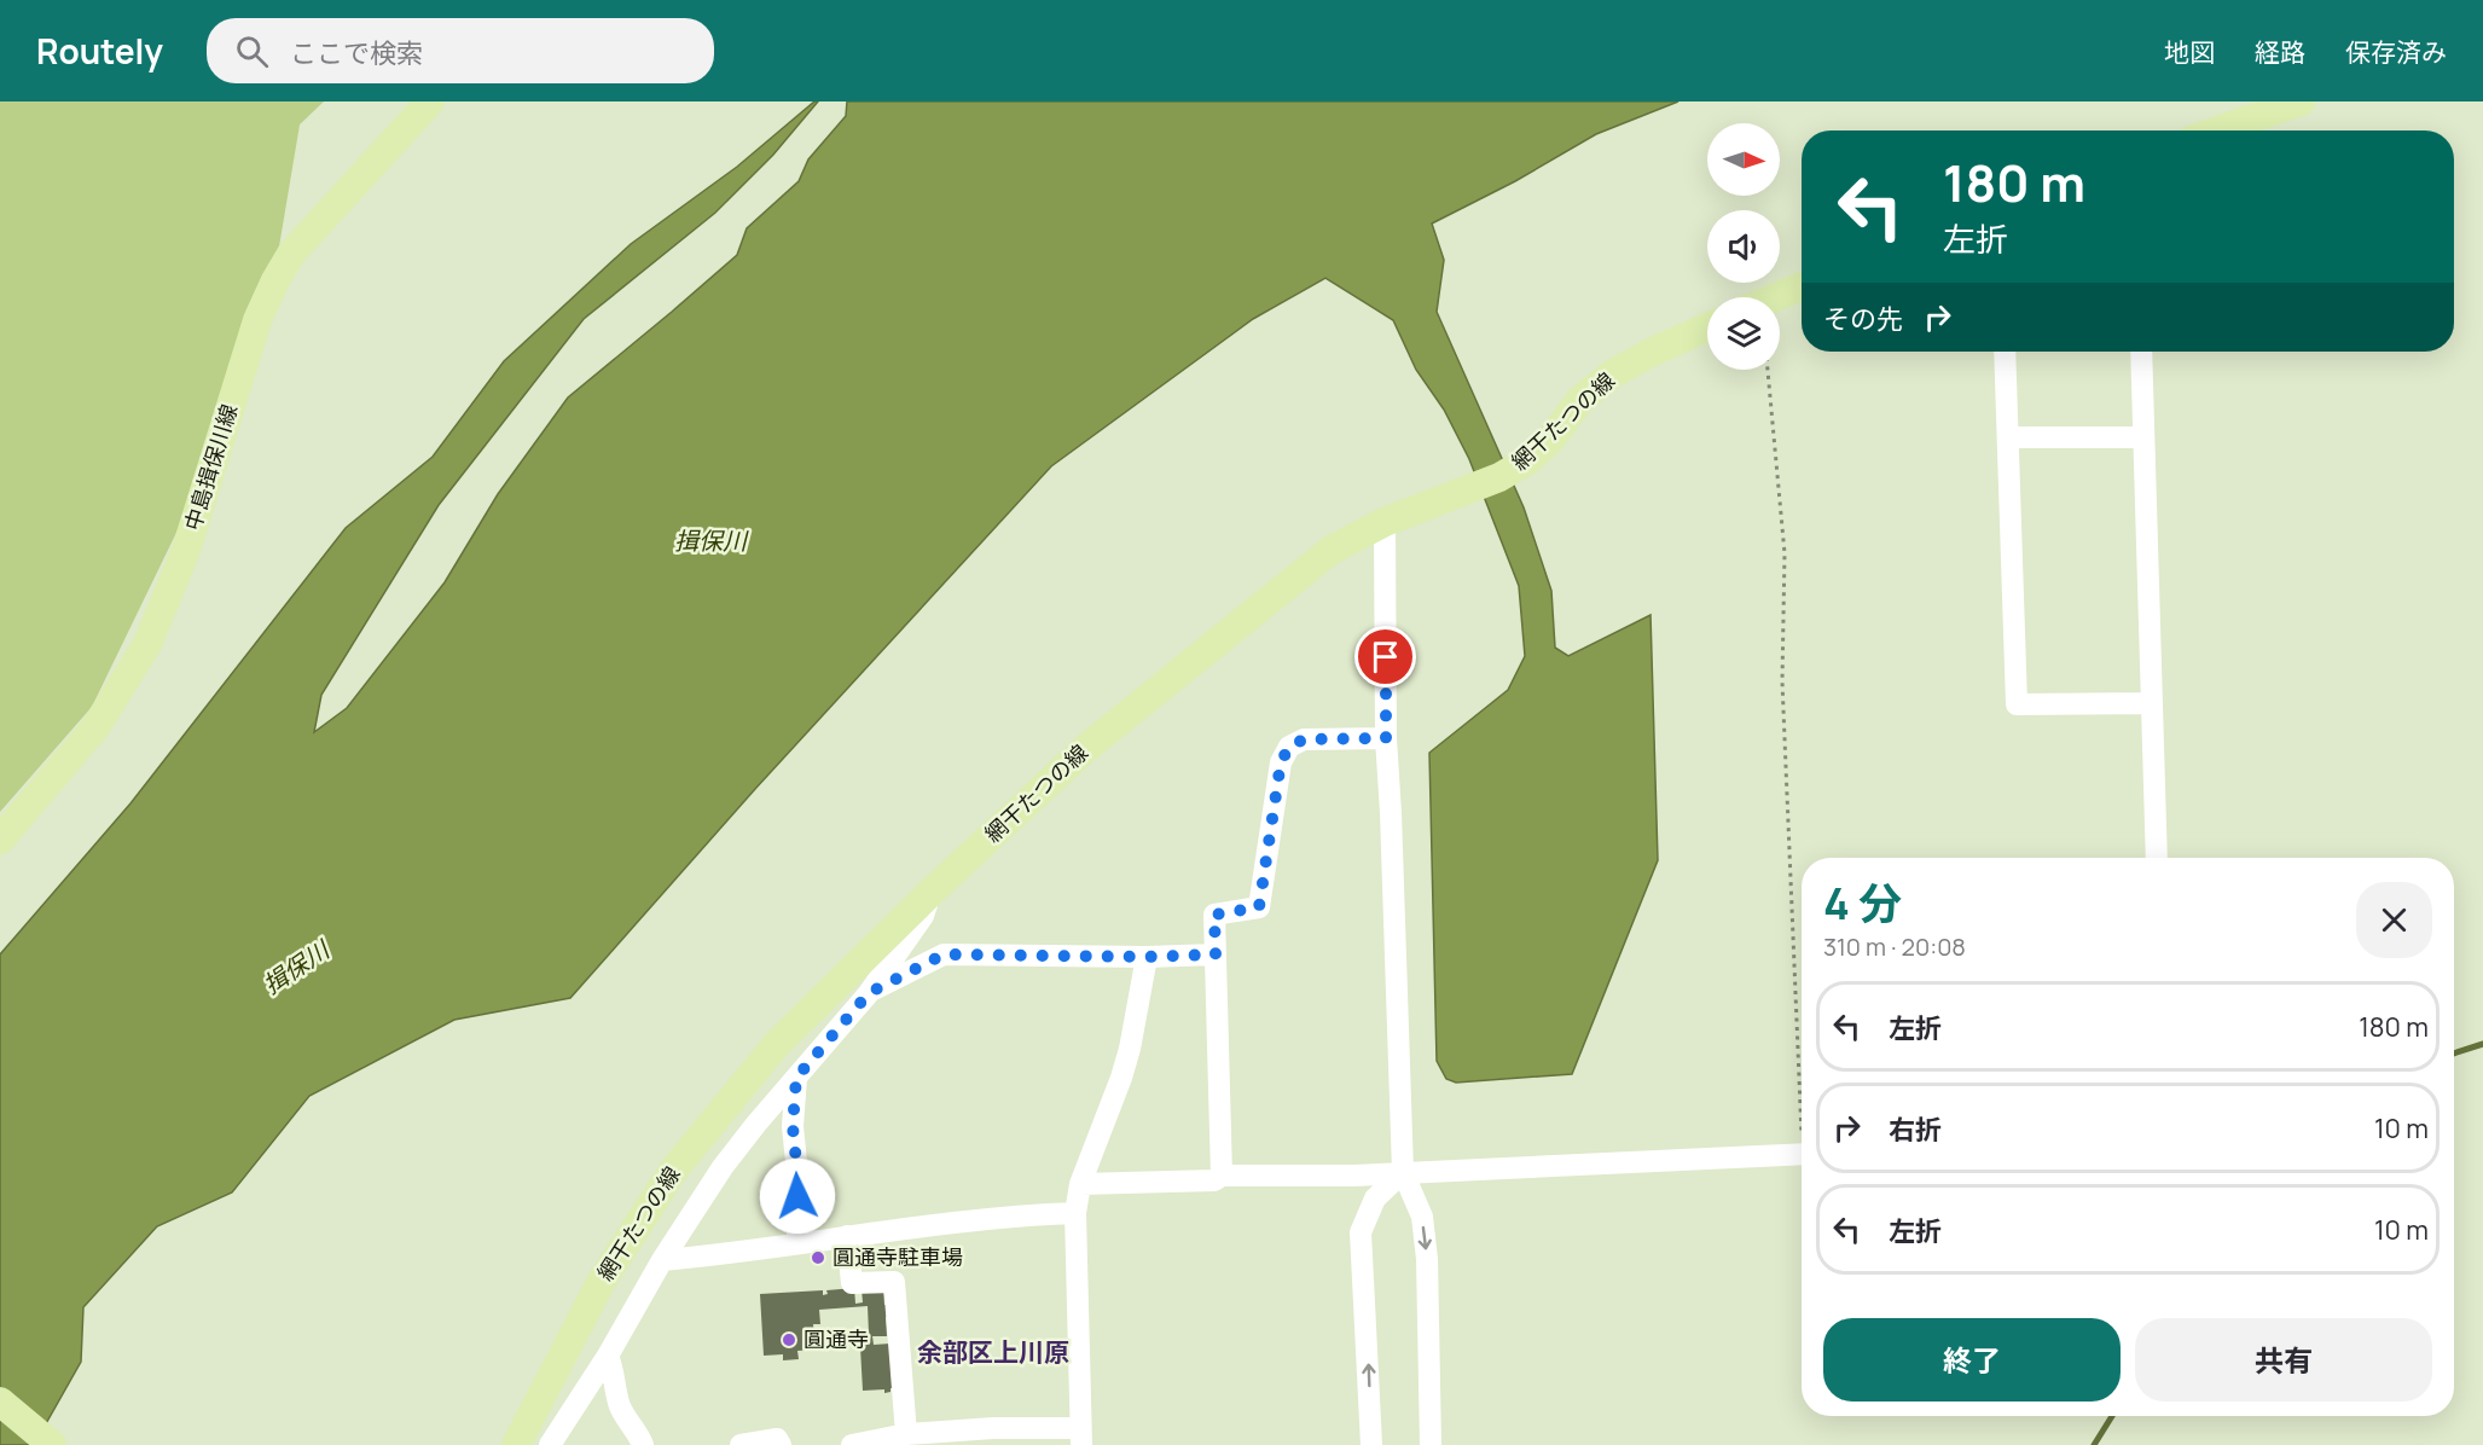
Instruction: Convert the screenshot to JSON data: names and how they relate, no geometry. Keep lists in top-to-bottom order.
{
  "streets": {
    "main road": ["網干たつの線", "中島揖保川線"]
  },
  "districts": ["余部区上川原"],
  "water": ["揖保川"],
  "places": ["圓通寺駐車場", "圓通寺"],
  "north": "right",
  "page": {
    "header": "Routely",
    "search": "ここで検索",
    "nav": ["地図", "経路", "保存済み"],
    "turn": ["180 m", "左折"],
    "then": "その先",
    "heading": ["4 分", "310 m · 20:08"],
    "list": [
      {
        "name": "左折",
        "value": "180 m"
      },
      {
        "name": "右折",
        "value": "10 m"
      },
      {
        "name": "左折",
        "value": "10 m"
      }
    ],
    "buttons": ["終了", "共有"]
  }
}
